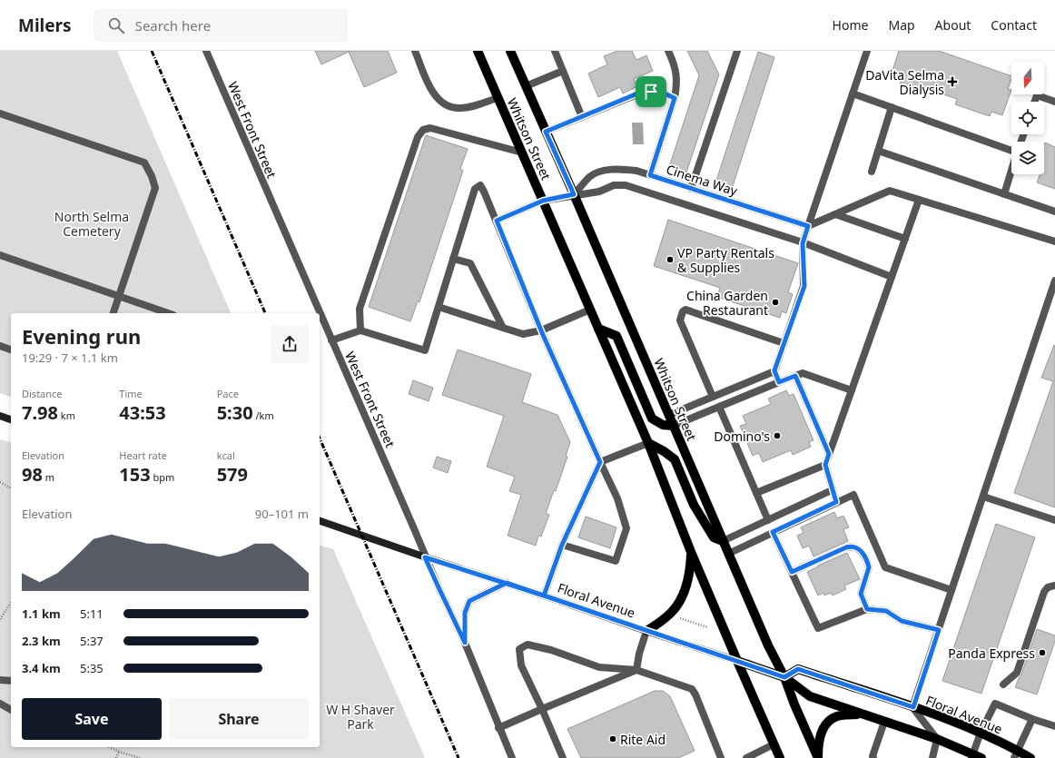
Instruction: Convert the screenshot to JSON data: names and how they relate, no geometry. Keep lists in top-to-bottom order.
{
  "streets": {
    "main road": ["Whitson Street", "Floral Avenue"],
    "street": ["West Front Street", "Cinema Way"]
  },
  "crossings": [
    ["West Front Street", "Floral Avenue"],
    ["Whitson Street", "Cinema Way"],
    ["Whitson Street", "Floral Avenue"]
  ],
  "parks": ["North Selma Cemetery", "W H Shaver Park"],
  "places": {
    "health": ["DaVita Selma Dialysis"],
    "other": [
      "VP Party Rentals & Supplies",
      "China Garden Restaurant",
      "Domino's",
      "Panda Express",
      "Rite Aid"
    ]
  },
  "north": "bottom",
  "page": {
    "header": "Milers",
    "search": "Search here",
    "nav": [
      "Home",
      "Map",
      "About",
      "Contact"
    ],
    "heading": ["Evening run", "19:29 · 7 × 1.1 km"],
    "stats": [
      ["Distance", "7.98 km"],
      ["Time", "43:53"],
      ["Pace", "5:30 /km"],
      ["Elevation", "98 m"],
      ["Heart rate", "153 bpm"],
      ["kcal", "579"]
    ],
    "chart": ["Elevation", "90–101 m"],
    "list": [
      {
        "name": "1.1 km",
        "note": "5:11"
      },
      {
        "name": "2.3 km",
        "note": "5:37"
      },
      {
        "name": "3.4 km",
        "note": "5:35"
      }
    ],
    "buttons": ["Save", "Share"]
  }
}
